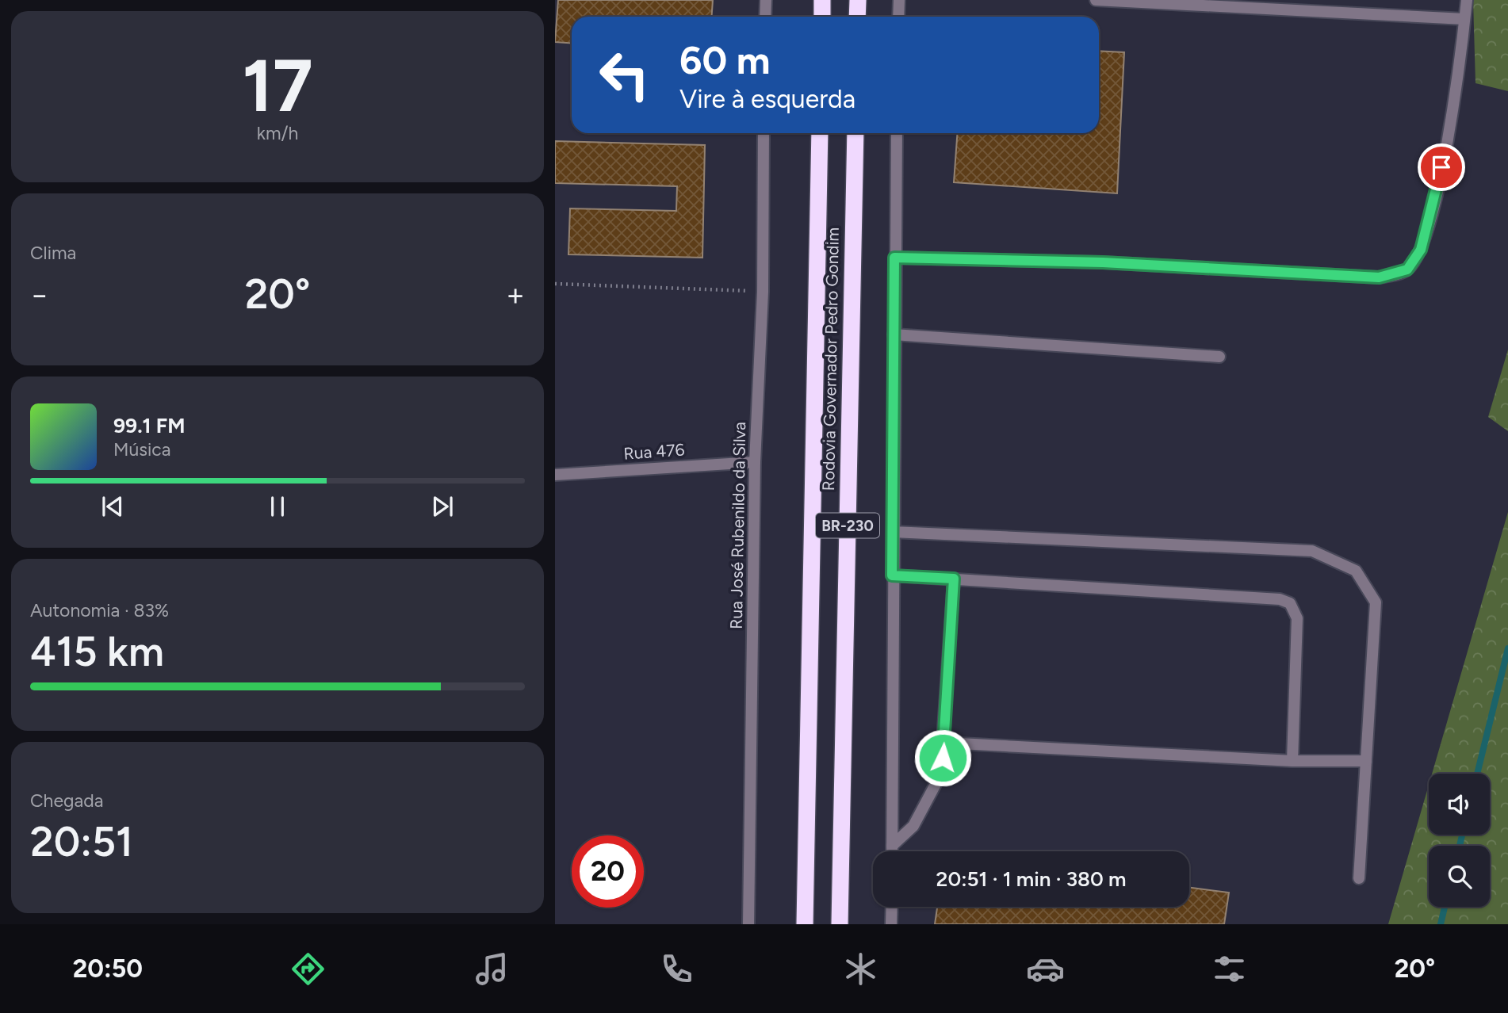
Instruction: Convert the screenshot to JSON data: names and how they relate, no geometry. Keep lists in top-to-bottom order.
{
  "streets": {
    "highway": ["Rodovia Governador Pedro Gondim", "BR-230"],
    "street": ["Rua 476", "Rua José Rubenildo da Silva"]
  },
  "crossings": [
    ["Rua 476", "Rua José Rubenildo da Silva"]
  ],
  "page": {
    "tile": [
      ["17", "km/h"],
      "Clima",
      ["Autonomia · 83%", "415 km"],
      ["Chegada", "20:51"]
    ],
    "turn": ["60 m", "Vire à esquerda"],
    "heat": ["−", "20°", "+"],
    "song": ["99.1 FM", "Música"],
    "limit": "20",
    "trip": "20:51 · 1 min · 380 m",
    "tabs": ["20:50", "20°"]
  }
}
